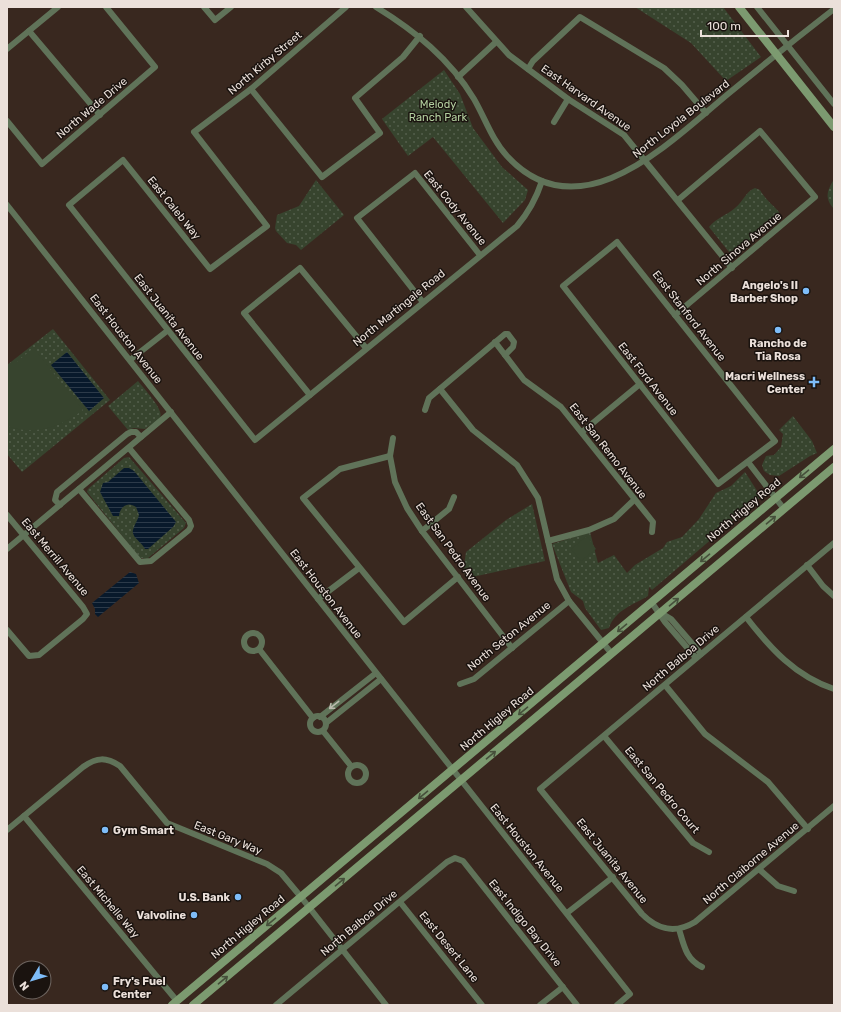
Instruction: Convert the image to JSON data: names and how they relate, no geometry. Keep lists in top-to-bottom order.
{
  "streets": {
    "main road": ["North Higley Road"],
    "street": [
      "North Kirby Street",
      "East Harvard Avenue",
      "North Wade Drive",
      "North Loyola Boulevard",
      "East Caleb Way",
      "East Cody Avenue",
      "North Sinova Avenue",
      "North Martingale Road",
      "East Stanford Avenue",
      "East Juanita Avenue",
      "East Houston Avenue",
      "East Ford Avenue",
      "East San Remo Avenue",
      "East San Pedro Avenue",
      "East Merrill Avenue",
      "North Seton Avenue",
      "North Balboa Drive",
      "East San Pedro Court",
      "East Gary Way",
      "North Claiborne Avenue",
      "East Michelle Way",
      "East Indigo Bay Drive",
      "East Desert Lane"
    ]
  },
  "crossings": [
    ["North Kirby Street", "East Caleb Way"],
    ["East Harvard Avenue", "North Loyola Boulevard"],
    ["East Harvard Avenue", "North Sinova Avenue"],
    ["North Loyola Boulevard", "North Martingale Road"],
    ["East Caleb Way", "East Juanita Avenue"],
    ["East Cody Avenue", "North Martingale Road"],
    ["North Sinova Avenue", "East Stanford Avenue"],
    ["North Martingale Road", "East Juanita Avenue"],
    ["East Stanford Avenue", "East Ford Avenue"],
    ["East Juanita Avenue", "North Balboa Drive"],
    ["East Juanita Avenue", "North Claiborne Avenue"],
    ["East Houston Avenue", "North Higley Road"],
    ["North Higley Road", "East Gary Way"],
    ["North Higley Road", "East Michelle Way"],
    ["East San Pedro Avenue", "North Seton Avenue"],
    ["North Balboa Drive", "East San Pedro Court"],
    ["North Balboa Drive", "East Indigo Bay Drive"],
    ["North Balboa Drive", "East Desert Lane"],
    ["East Gary Way", "East Michelle Way"]
  ],
  "parks": ["Melody Ranch Park"],
  "places": {
    "other": [
      "Angelo's II Barber Shop",
      "Rancho de Tia Rosa",
      "Gym Smart",
      "U.S. Bank",
      "Valvoline",
      "Fry's Fuel Center"
    ],
    "health": ["Macri Wellness Center"]
  },
  "scale_bar": "100 m",
  "north": "bottom left"
}
